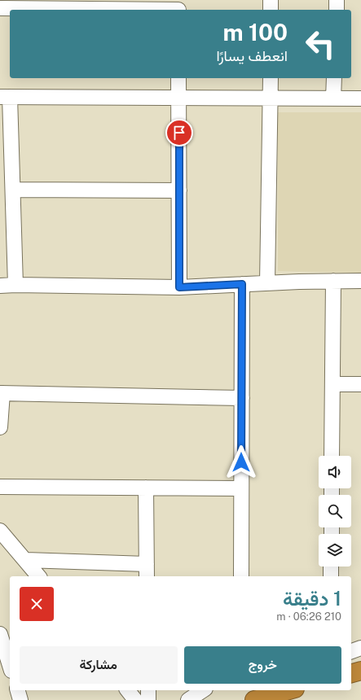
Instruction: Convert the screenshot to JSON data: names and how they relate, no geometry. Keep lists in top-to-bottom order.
{
  "page": {
    "turn": ["100 m", "انعطف يسارًا"],
    "heading": ["1 دقيقة", "210 m · 06:26"],
    "buttons": ["خروج", "مشاركة"]
  }
}
